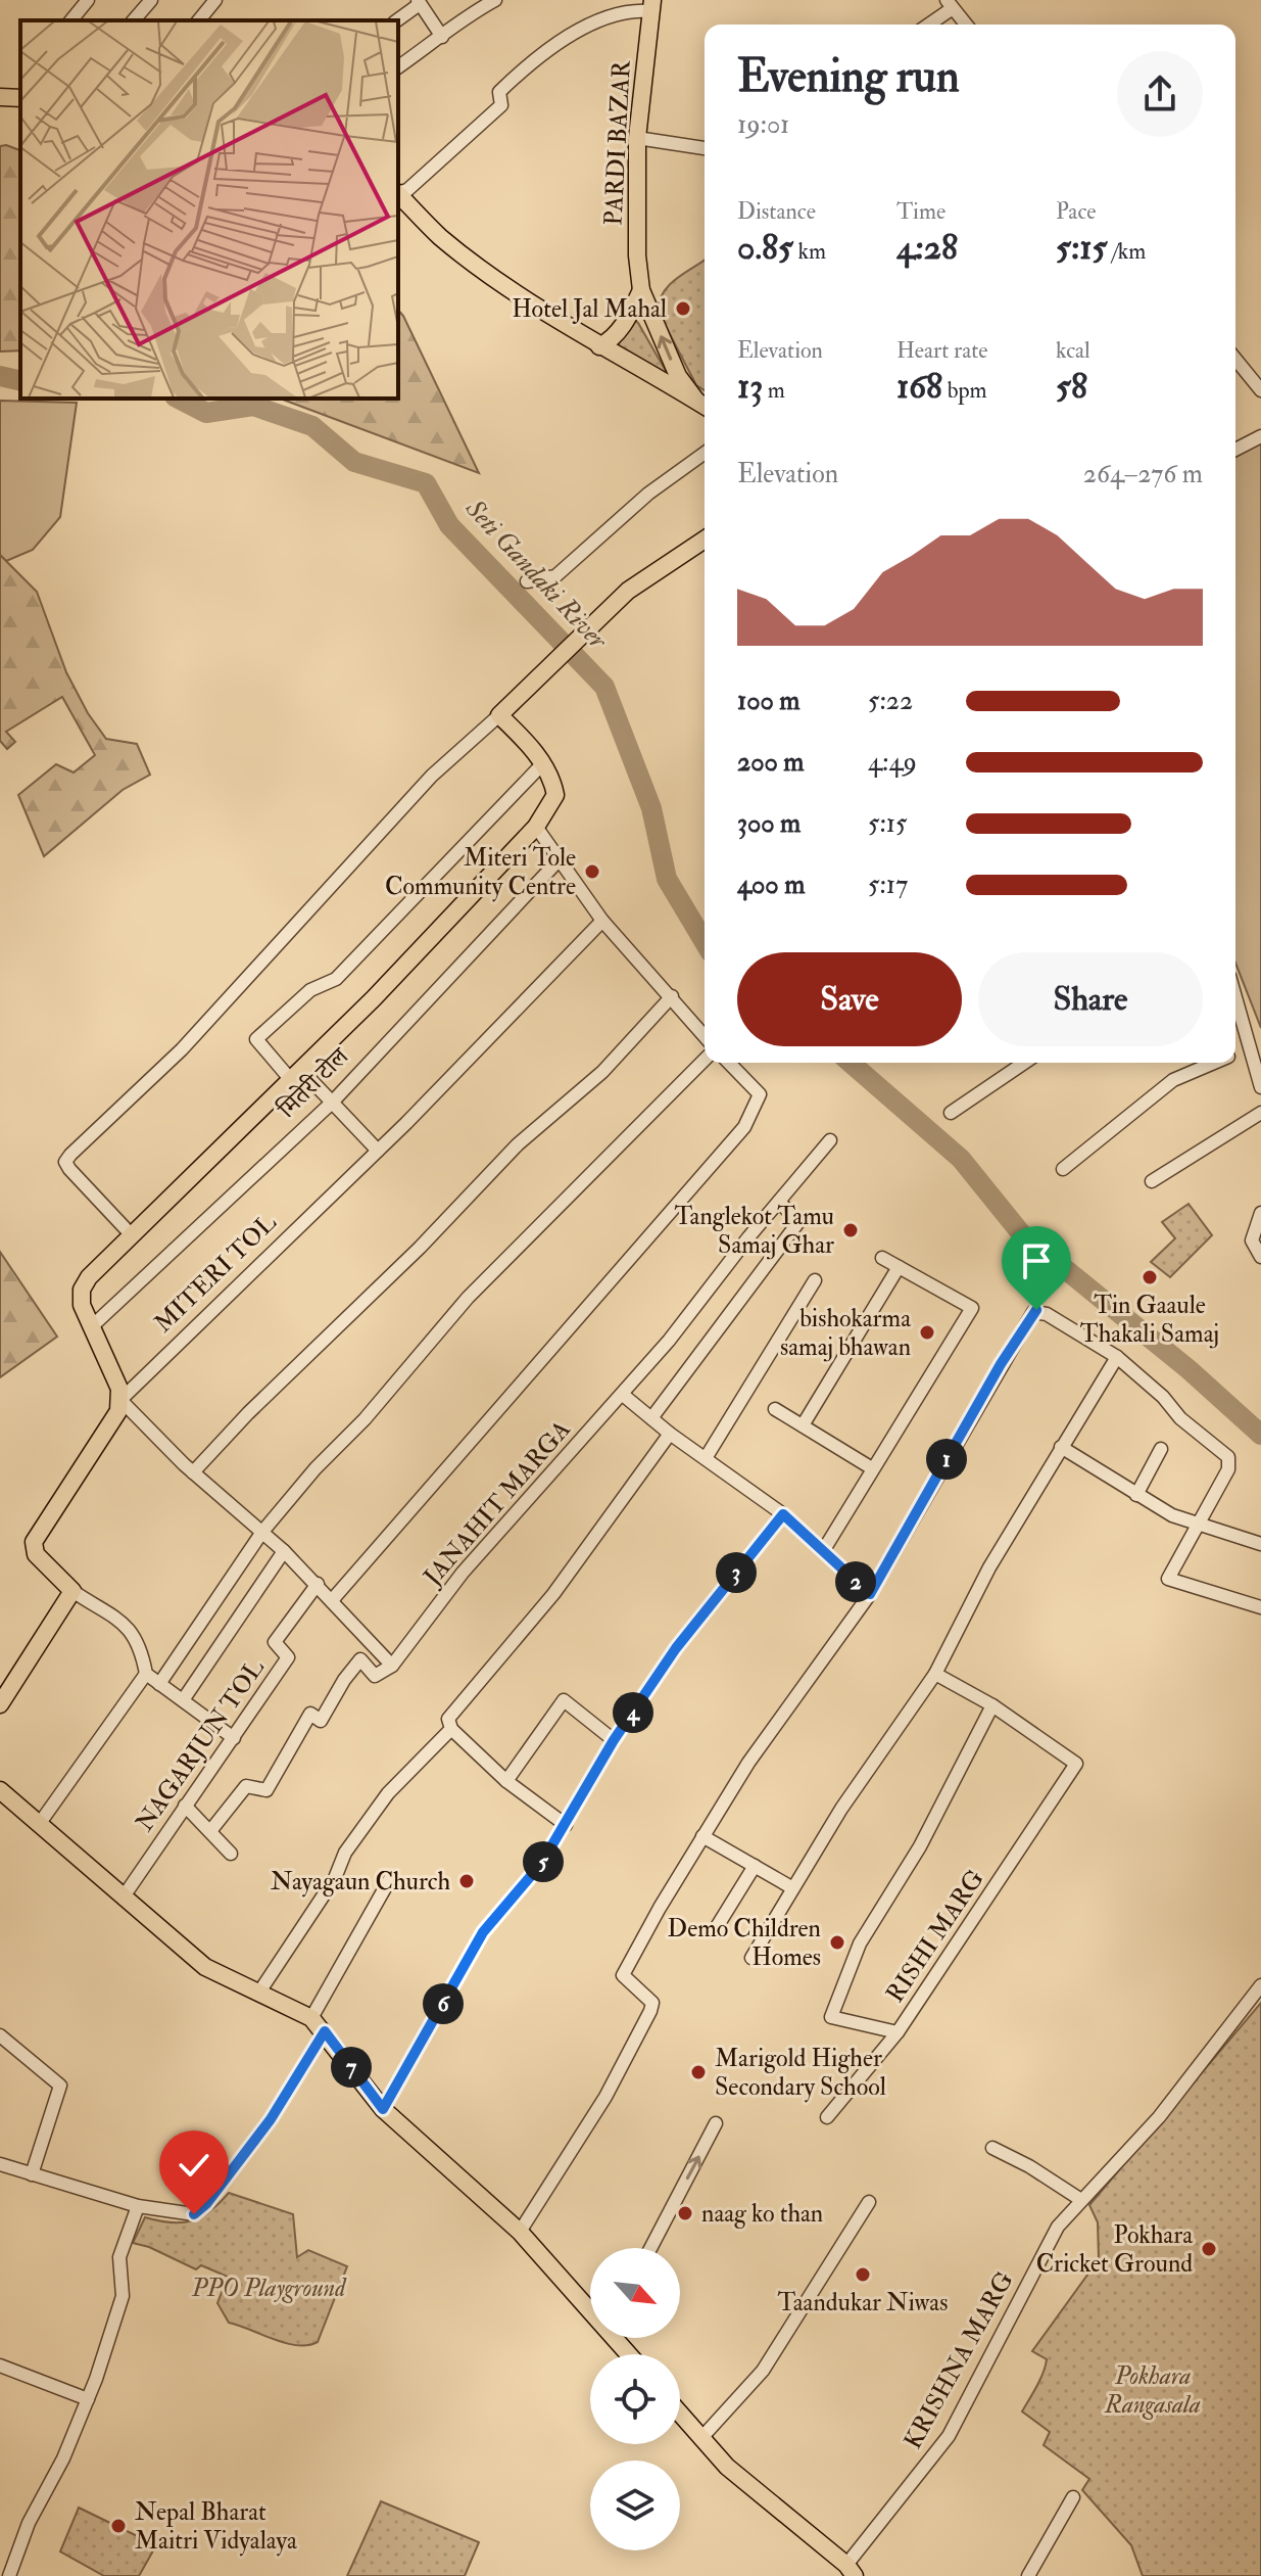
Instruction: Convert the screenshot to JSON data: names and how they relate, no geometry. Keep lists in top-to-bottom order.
{
  "streets": {
    "main road": ["PARDI BAZAR", "मितेरी टोल", "MITERI TOL"],
    "street": [
      "JANAHIT MARGA",
      "NAGARJUN TOL",
      "RISHI MARG",
      "KRISHNA MARG"
    ]
  },
  "water": ["Seti Gandaki River"],
  "parks": ["PPO Playground", "Pokhara Rangasala"],
  "places": [
    "Hotel Jal Mahal",
    "Miteri Tole Community Centre",
    "Tanglekot Tamu Samaj Ghar",
    "Tin Gaaule Thakali Samaj",
    "bishokarma samaj bhawan",
    "Nayagaun Church",
    "Demo Children Homes",
    "Marigold Higher Secondary School",
    "naag ko than",
    "Pokhara Cricket Ground",
    "Taandukar Niwas",
    "Nepal Bharat Maitri Vidyalaya"
  ],
  "north": "bottom right",
  "page": {
    "heading": ["Evening run", "19:01"],
    "stats": [
      ["Distance", "0.85 km"],
      ["Time", "4:28"],
      ["Pace", "5:15 /km"],
      ["Elevation", "13 m"],
      ["Heart rate", "168 bpm"],
      ["kcal", "58"]
    ],
    "chart": ["Elevation", "264–276 m"],
    "list": [
      {
        "name": "100 m",
        "note": "5:22"
      },
      {
        "name": "200 m",
        "note": "4:49"
      },
      {
        "name": "300 m",
        "note": "5:15"
      },
      {
        "name": "400 m",
        "note": "5:17"
      }
    ],
    "buttons": ["Save", "Share"],
    "pins": [
      "1",
      "3",
      "2",
      "4",
      "5",
      "6",
      "7"
    ]
  }
}
